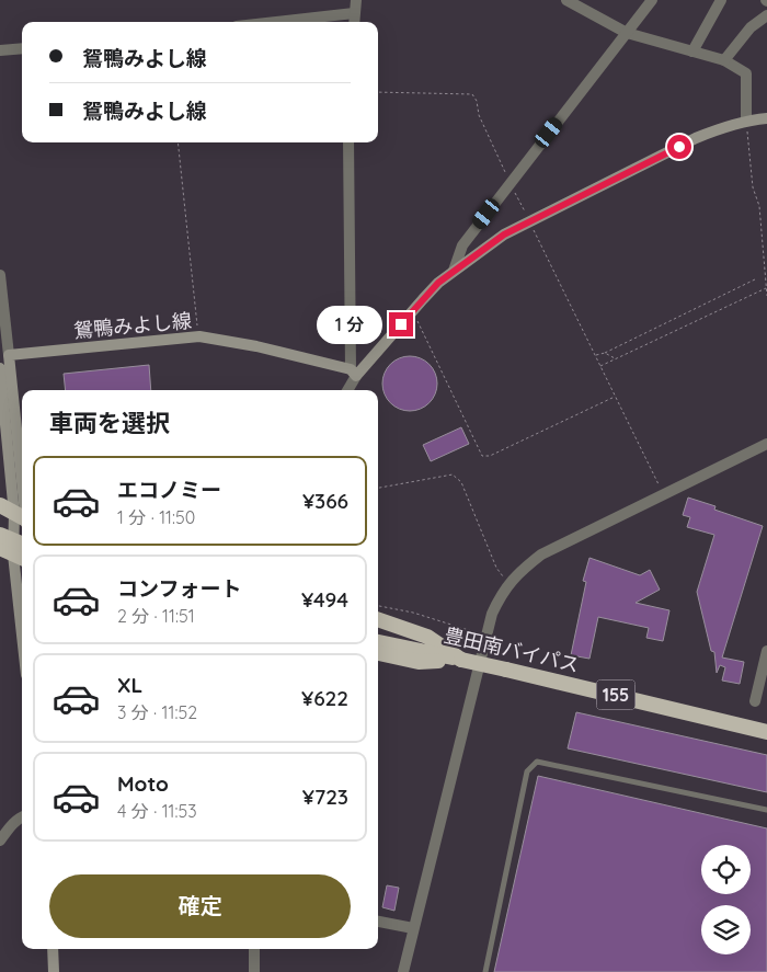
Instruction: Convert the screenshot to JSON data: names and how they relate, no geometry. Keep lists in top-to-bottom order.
{
  "streets": {
    "highway": ["豊田南バイパス", "155"],
    "main road": ["鴛鴨みよし線"]
  },
  "crossings": [
    ["豊田南バイパス", "155"]
  ],
  "page": {
    "banner": ["鴛鴨みよし線", "鴛鴨みよし線"],
    "bubble": "1 分",
    "heading": "車両を選択",
    "list": [
      {
        "name": "エコノミー",
        "note": "1 分 · 11:50",
        "value": "¥366"
      },
      {
        "name": "コンフォート",
        "note": "2 分 · 11:51",
        "value": "¥494"
      },
      {
        "name": "XL",
        "note": "3 分 · 11:52",
        "value": "¥622"
      },
      {
        "name": "Moto",
        "note": "4 分 · 11:53",
        "value": "¥723"
      }
    ],
    "buttons": "確定"
  }
}
